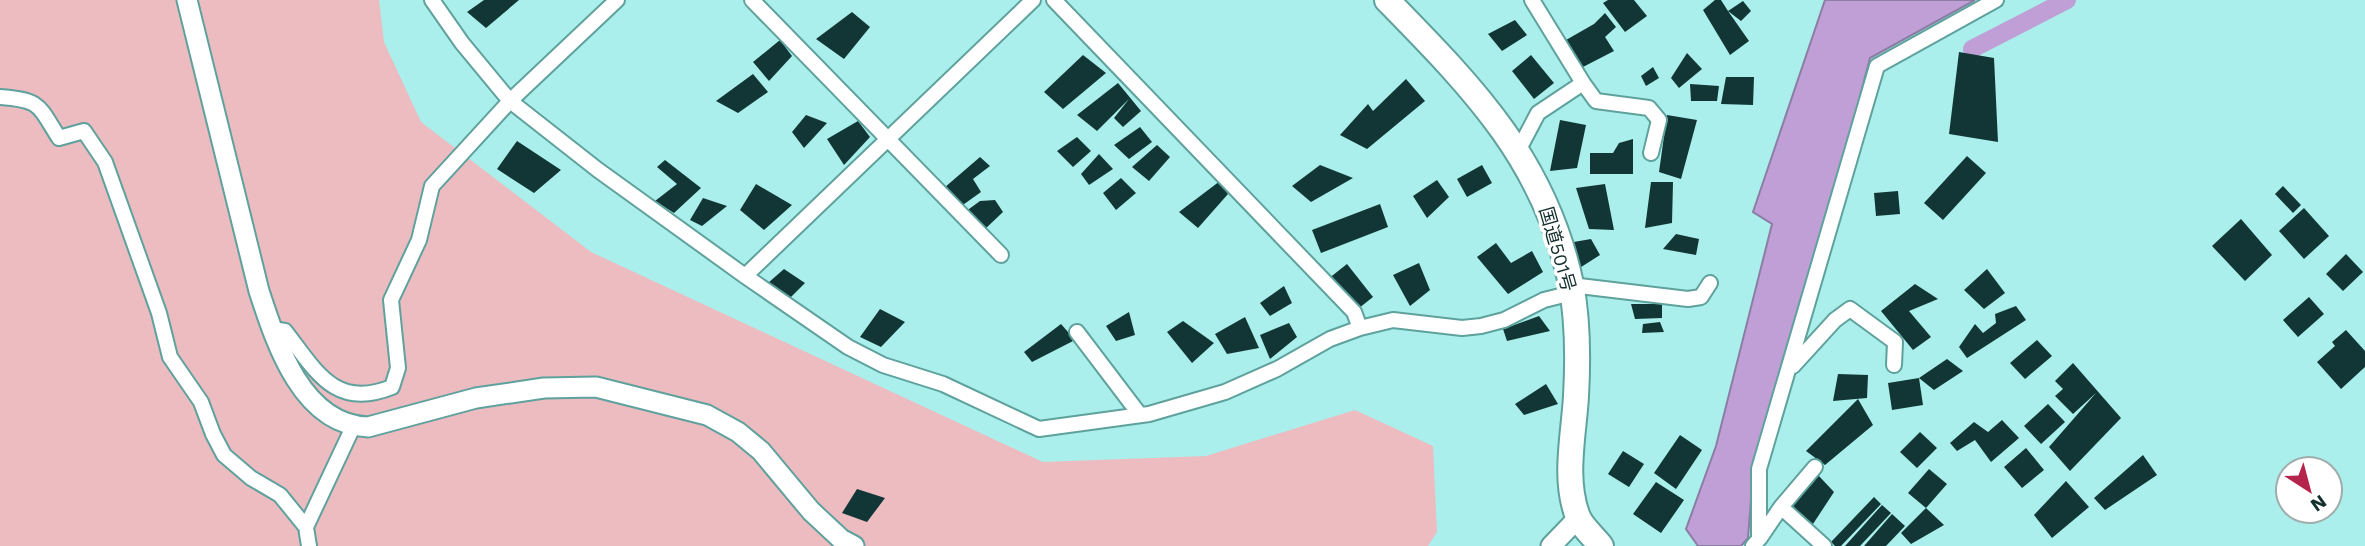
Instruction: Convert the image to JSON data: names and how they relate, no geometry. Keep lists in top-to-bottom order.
{
  "streets": {
    "highway": ["国道501号"]
  },
  "north": "bottom right"
}
